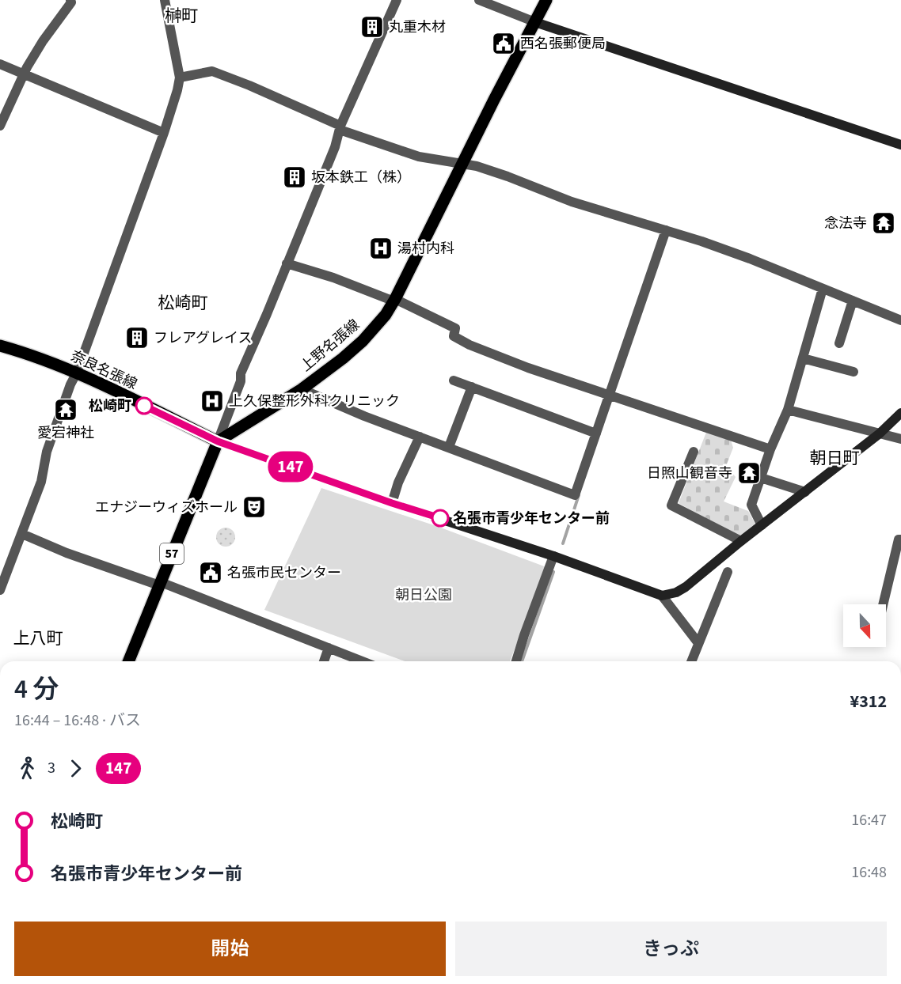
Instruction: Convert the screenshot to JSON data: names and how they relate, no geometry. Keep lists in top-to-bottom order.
{
  "streets": {
    "main road": ["上野名張線", "奈良名張線", "57"]
  },
  "crossings": [
    ["上野名張線", "奈良名張線"],
    ["上野名張線", "57"],
    ["奈良名張線", "57"]
  ],
  "districts": [
    "榊町",
    "松崎町",
    "朝日町",
    "上八町"
  ],
  "parks": ["朝日公園"],
  "places": {
    "building": ["丸重木材", "坂本鉄工（株）", "フレアグレイス"],
    "public building": ["西名張郵便局", "名張市民センター"],
    "temple": ["念法寺", "愛宕神社", "日照山観音寺"],
    "hospital": ["湯村内科", "上久保整形外科クリニック"],
    "other": ["松崎町", "名張市青少年センター前"],
    "theatre": ["エナジーウィズホール"]
  },
  "lines": ["bus line 147"],
  "north": "bottom",
  "page": {
    "on_map": "147",
    "heading": ["4 分", "16:44 – 16:48 · バス", "¥312"],
    "legs": ["3", "147"],
    "list": [
      {
        "name": "松崎町",
        "value": "16:47"
      },
      {
        "name": "名張市青少年センター前",
        "value": "16:48"
      }
    ],
    "buttons": ["開始", "きっぷ"]
  }
}
